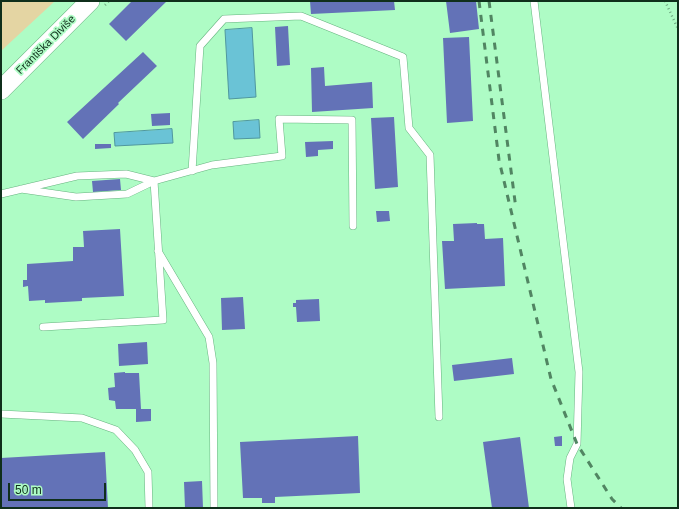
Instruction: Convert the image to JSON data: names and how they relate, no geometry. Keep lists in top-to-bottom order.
{
  "streets": {
    "main road": ["Františka Diviše"]
  },
  "scale_bar": "50 m"
}
